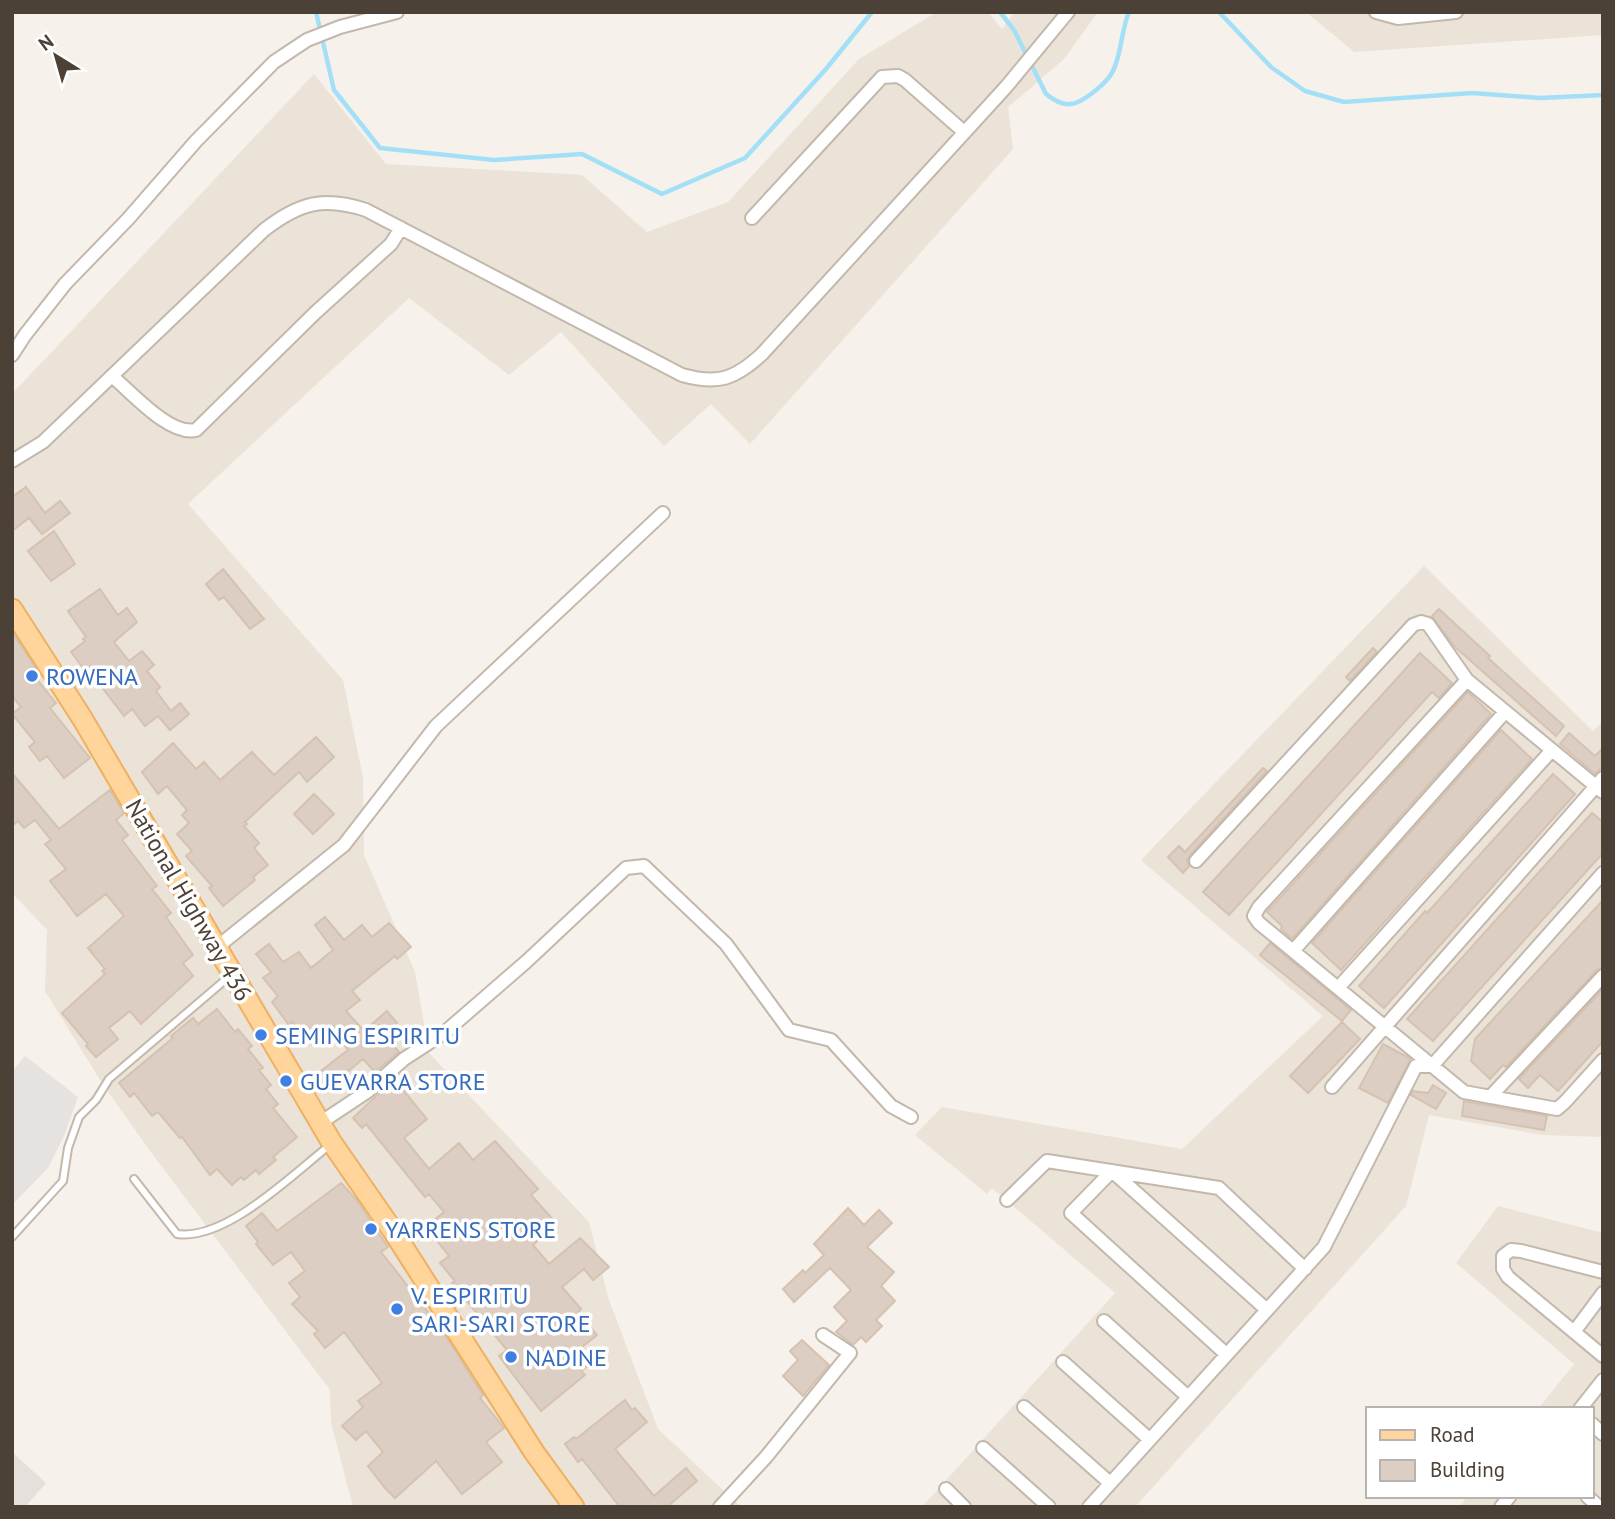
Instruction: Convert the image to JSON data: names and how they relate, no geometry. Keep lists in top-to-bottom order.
{
  "streets": {
    "main road": ["National Highway 436"]
  },
  "places": [
    "ROWENA",
    "SEMING ESPIRITU",
    "GUEVARRA STORE",
    "YARRENS STORE",
    "V. ESPIRITU SARI-SARI STORE",
    "NADINE"
  ],
  "legend": ["Road", "Building"],
  "north": "top left"
}
